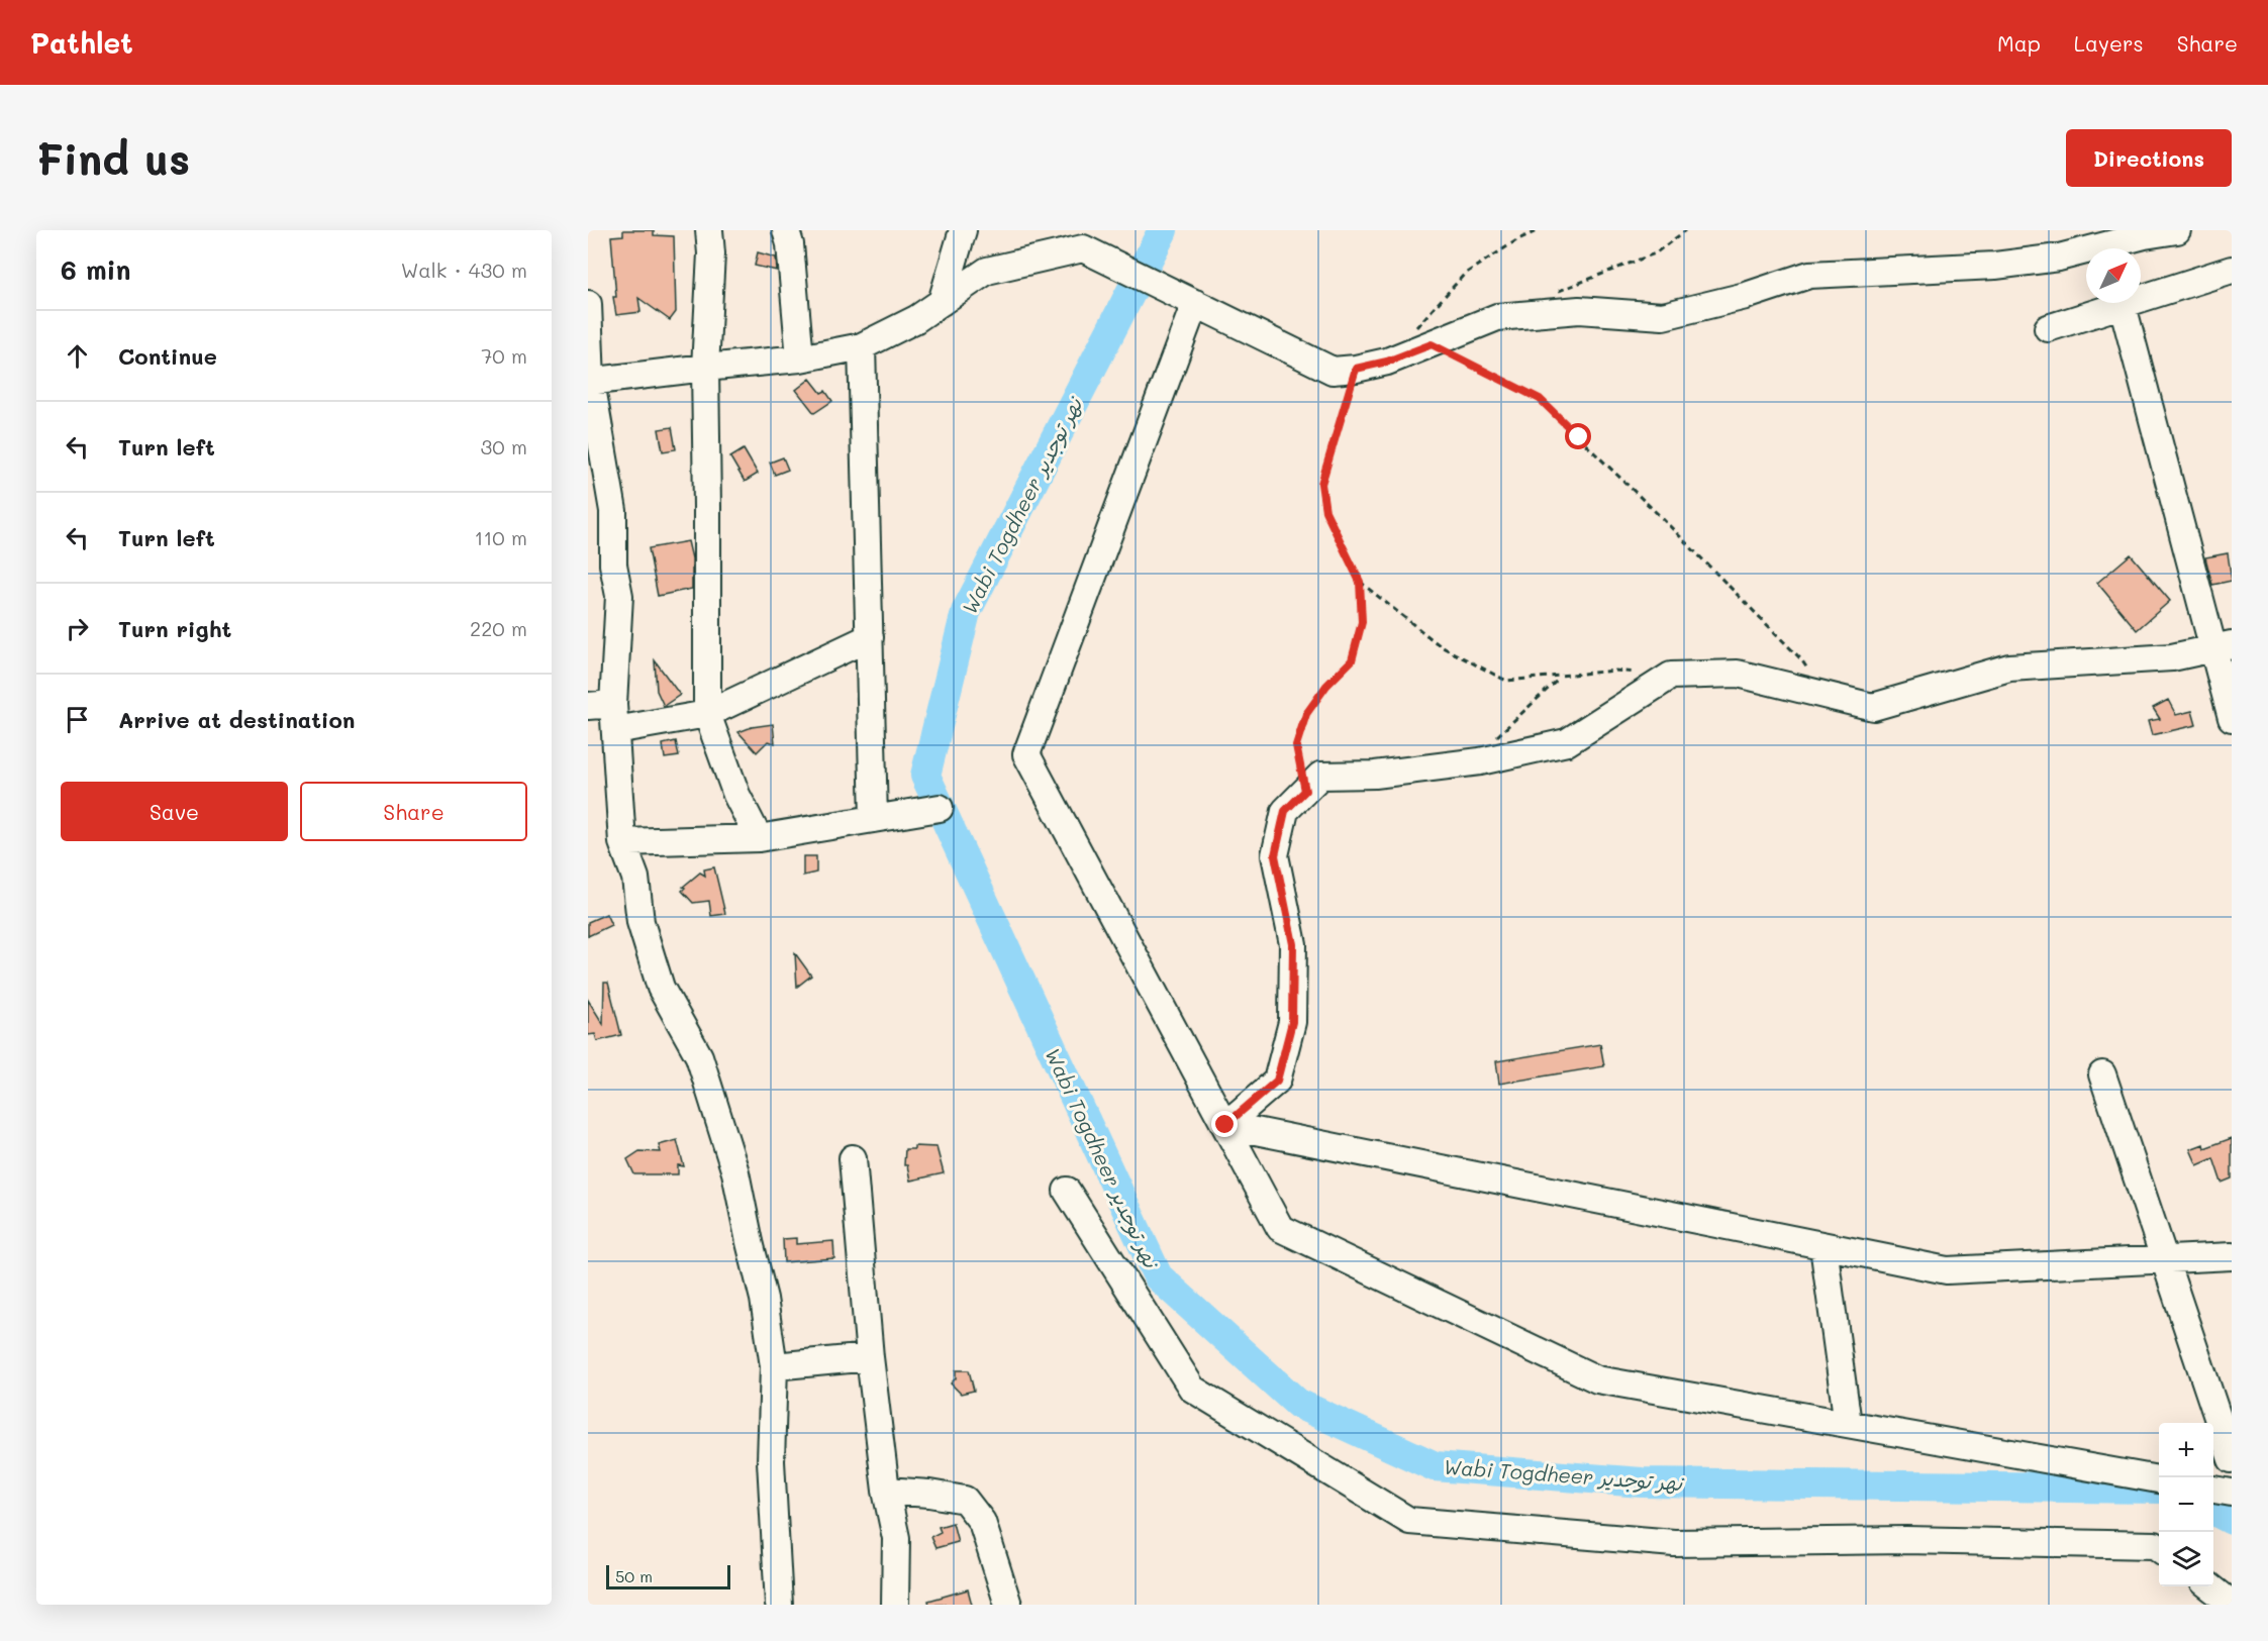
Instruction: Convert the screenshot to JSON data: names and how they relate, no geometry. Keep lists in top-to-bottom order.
{
  "water": ["Wabi Togdheer نهر توجدير"],
  "scale_bar": "50 m",
  "north": "top right",
  "page": {
    "header": "Pathlet",
    "nav": ["Map", "Layers", "Share"],
    "buttons": [
      "Directions",
      ["Save", "Share"]
    ],
    "title": "Find us",
    "heading": ["6 min", "Walk · 430 m"],
    "list": [
      ["Continue", "70 m"],
      ["Turn left", "30 m"],
      ["Turn left", "110 m"],
      ["Turn right", "220 m"],
      "Arrive at destination"
    ],
    "map_buttons": ["+", "−"],
    "scale": "50 m"
  }
}
